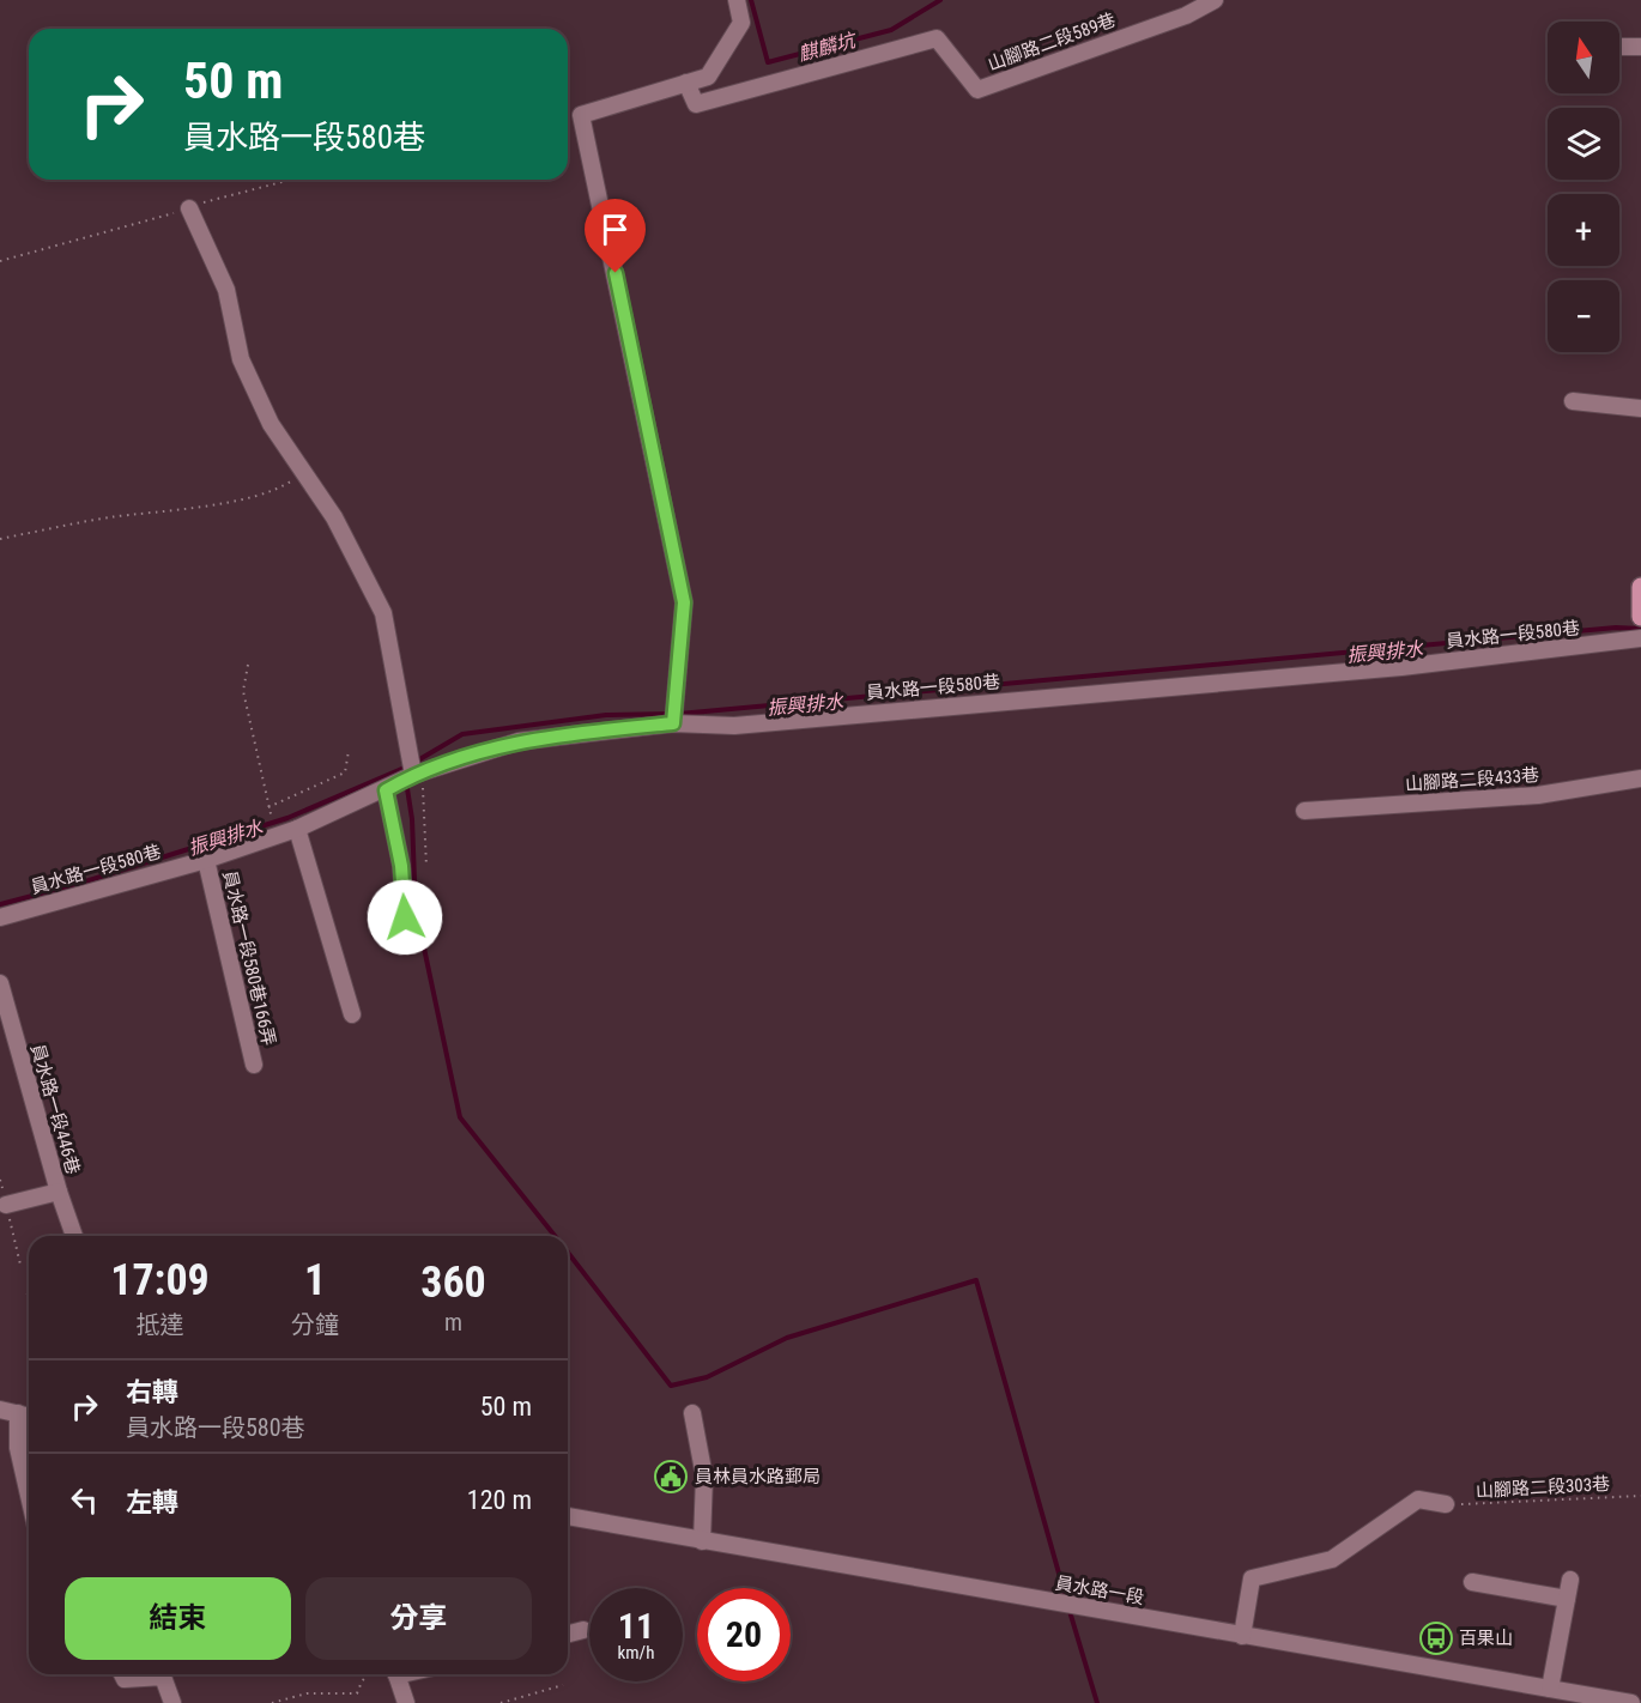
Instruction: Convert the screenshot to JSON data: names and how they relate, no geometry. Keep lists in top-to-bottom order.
{
  "streets": {
    "street": [
      "山腳路二段589巷",
      "員水路一段580巷",
      "山腳路二段433巷",
      "員水路一段580巷166弄",
      "員水路一段446巷",
      "員水路一段"
    ],
    "path": ["山腳路二段303巷"]
  },
  "crossings": [
    ["員水路一段580巷", "員水路一段580巷166弄"]
  ],
  "water": ["麒麟坑", "振興排水"],
  "places": {
    "public building": ["員林員水路郵局"],
    "bus stop": ["百果山"]
  },
  "north": "top",
  "page": {
    "map_buttons": ["+", "−"],
    "turn": ["50 m", "員水路一段580巷"],
    "eta": [
      "17:09",
      "抵達",
      "1",
      "分鐘",
      "360",
      "m"
    ],
    "list": [
      {
        "name": "右轉",
        "note": "員水路一段580巷",
        "value": "50 m"
      },
      {
        "name": "左轉",
        "value": "120 m"
      }
    ],
    "buttons": ["結束", "分享"],
    "speed": "11 km/h",
    "limit": "20"
  }
}
